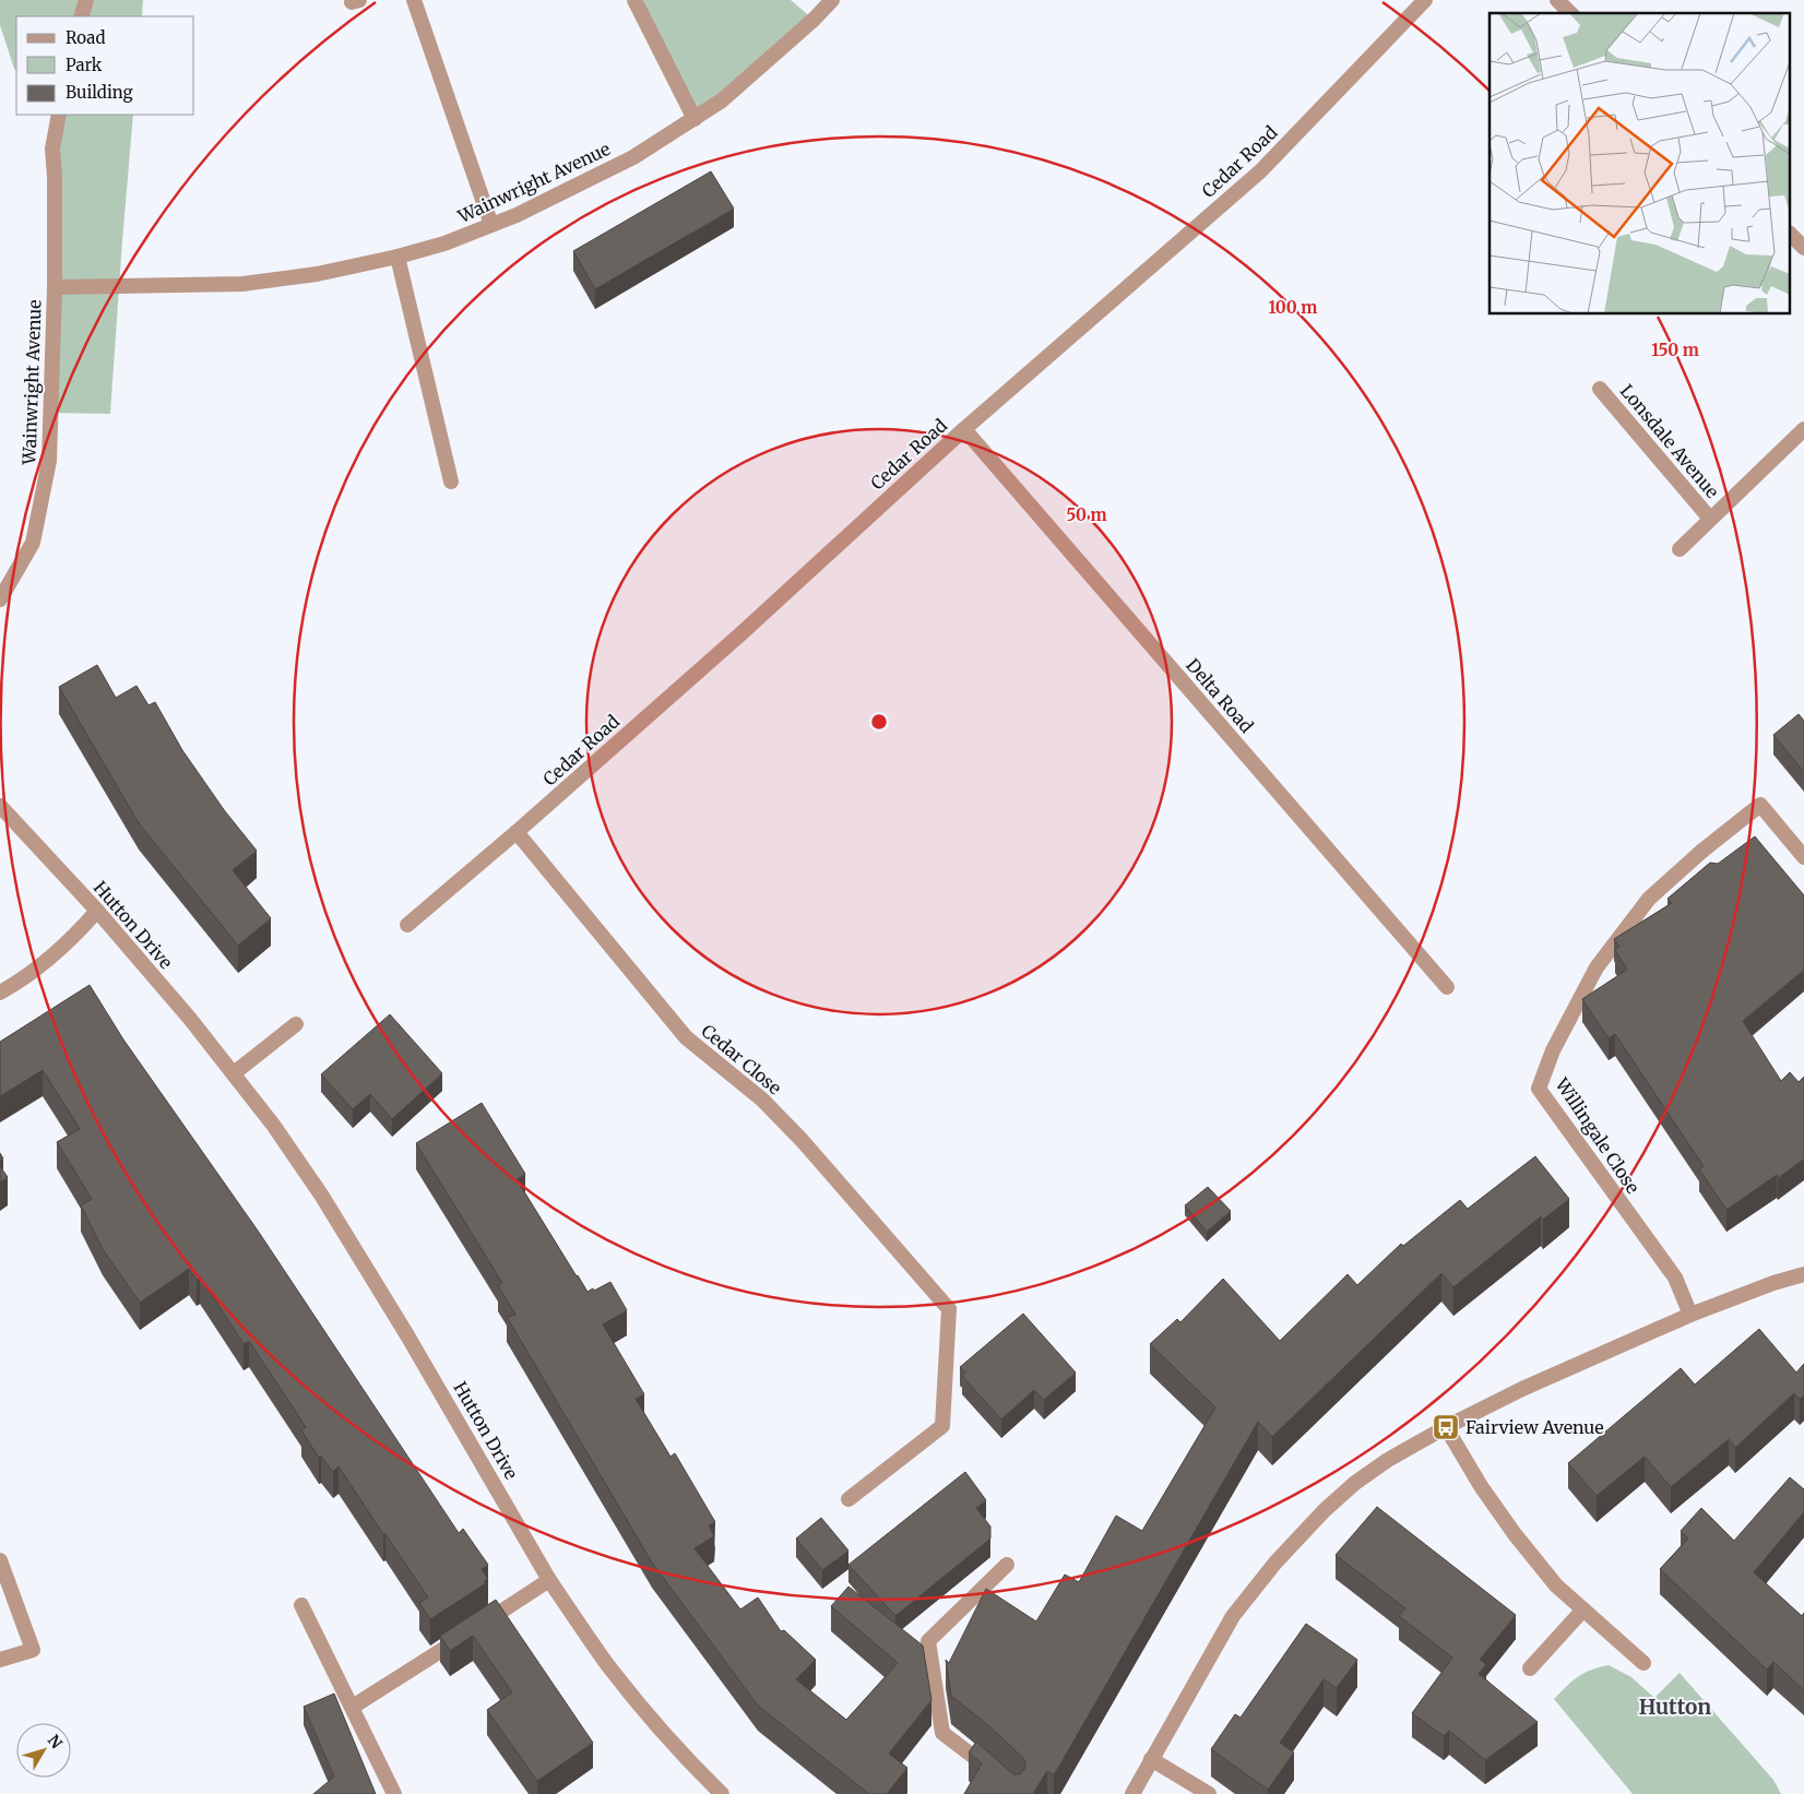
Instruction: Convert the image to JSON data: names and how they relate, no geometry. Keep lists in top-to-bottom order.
{
  "streets": {
    "street": [
      "Cedar Road",
      "Wainwright Avenue",
      "Lonsdale Avenue",
      "Delta Road",
      "Hutton Drive",
      "Cedar Close",
      "Willingale Close"
    ]
  },
  "crossings": [
    ["Cedar Road", "Delta Road"],
    ["Cedar Road", "Cedar Close"]
  ],
  "districts": ["Hutton"],
  "places": {
    "bus stop": ["Fairview Avenue"]
  },
  "legend": ["Road", "Park", "Building"],
  "north": "top right",
  "rings": ["100 m", "150 m", "50 m"]
}
